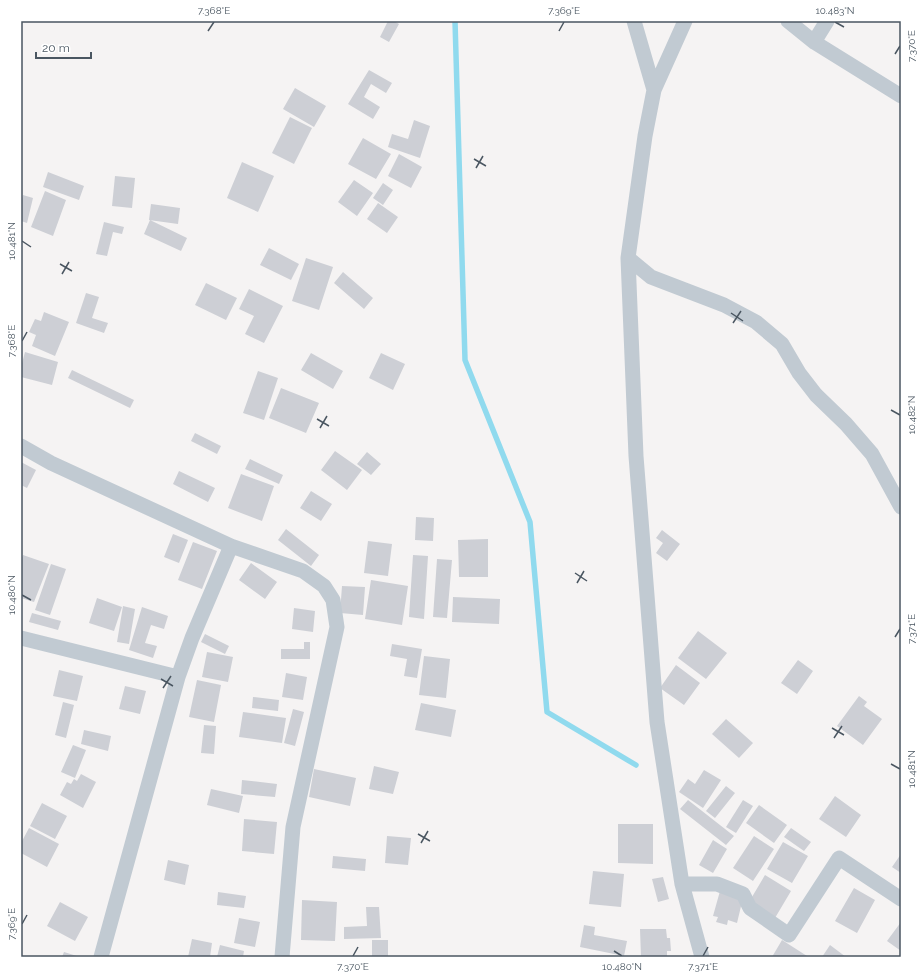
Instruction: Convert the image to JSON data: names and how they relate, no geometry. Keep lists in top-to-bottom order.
{
  "scale_bar": "20 m",
  "coordinates": [
    "7.368°E",
    "7.369°E",
    "10.483°N",
    "7.370°E",
    "10.481°N",
    "10.482°N",
    "10.480°N",
    "7.371°E"
  ]
}
